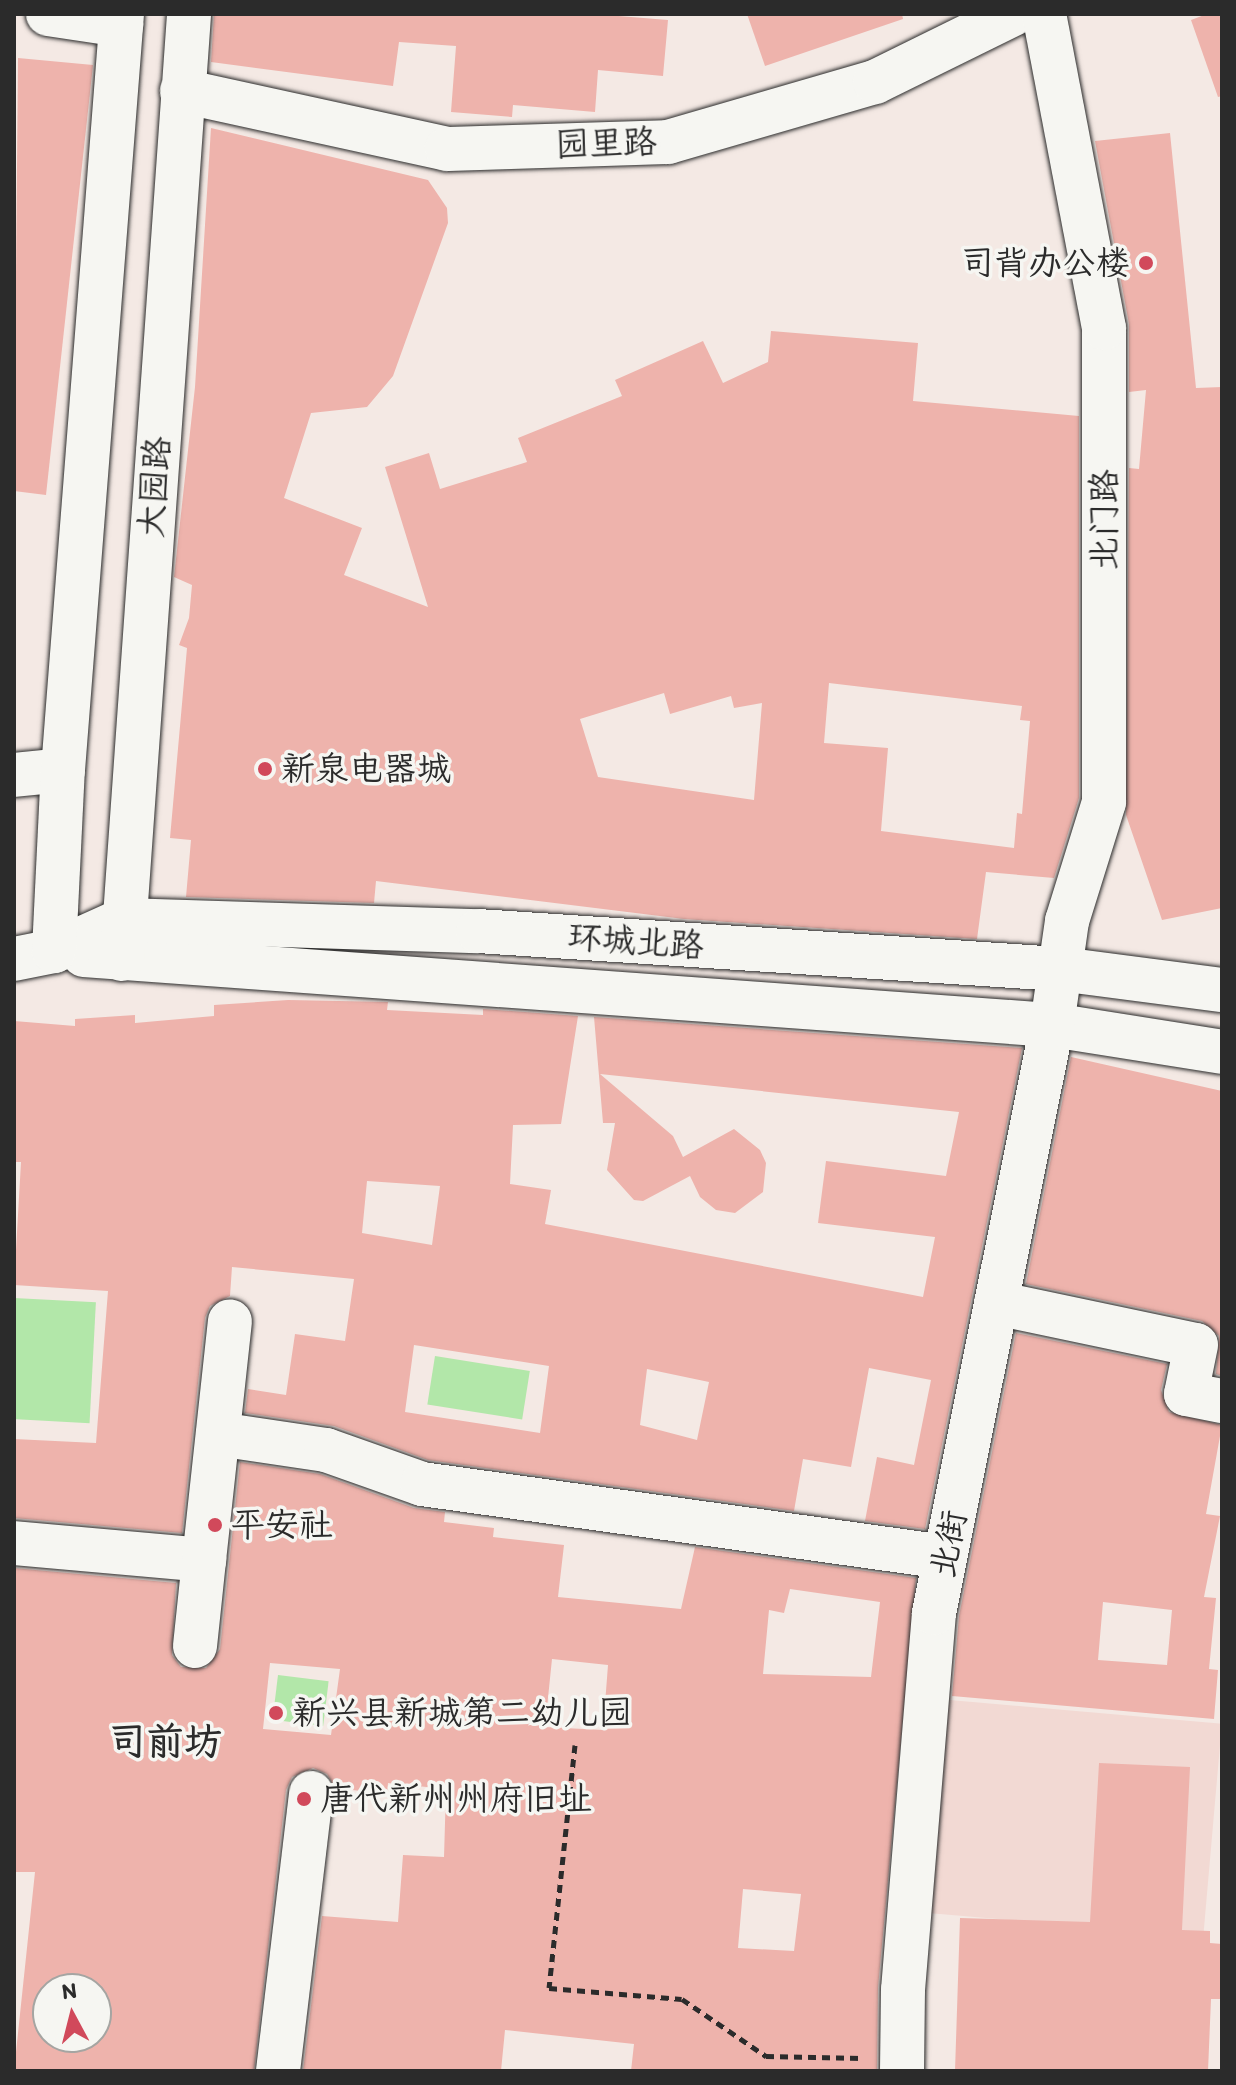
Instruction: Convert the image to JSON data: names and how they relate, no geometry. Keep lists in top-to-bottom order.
{
  "streets": {
    "street": [
      "园里路",
      "大园路",
      "北门路",
      "环城北路",
      "北街"
    ]
  },
  "crossings": [
    ["园里路", "大园路"],
    ["大园路", "环城北路"],
    ["北门路", "环城北路"],
    ["北门路", "北街"],
    ["环城北路", "北街"]
  ],
  "districts": ["司前坊"],
  "places": [
    "司背办公楼",
    "新泉电器城",
    "平安社",
    "新兴县新城第二幼儿园",
    "唐代新州州府旧址"
  ],
  "north": "top"
}
